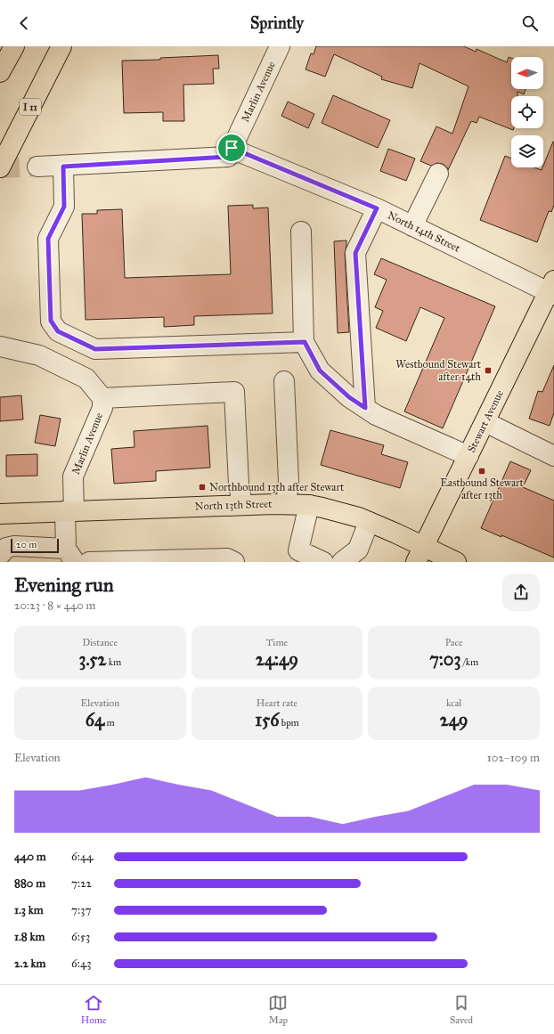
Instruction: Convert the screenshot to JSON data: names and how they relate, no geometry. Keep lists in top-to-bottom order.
{
  "streets": {
    "main road": ["I 11", "Stewart Avenue", "North 13th Street"],
    "street": ["Marlin Avenue", "North 14th Street"]
  },
  "crossings": [
    ["Marlin Avenue", "North 14th Street"],
    ["Marlin Avenue", "North 13th Street"],
    ["North 14th Street", "Stewart Avenue"],
    ["Stewart Avenue", "North 13th Street"]
  ],
  "places": {
    "transit": ["Westbound Stewart after 14th", "Eastbound Stewart after 13th", "Northbound 13th after Stewart"]
  },
  "scale_bar": "20 m",
  "north": "left",
  "page": {
    "header": "Sprintly",
    "scale": "20 m",
    "heading": ["Evening run", "20:23 · 8 × 440 m"],
    "stats": [
      ["Distance", "3.52 km"],
      ["Time", "24:49"],
      ["Pace", "7:03 /km"],
      ["Elevation", "64 m"],
      ["Heart rate", "156 bpm"],
      ["kcal", "249"]
    ],
    "chart": ["Elevation", "102–109 m"],
    "list": [
      {
        "name": "440 m",
        "note": "6:44"
      },
      {
        "name": "880 m",
        "note": "7:22"
      },
      {
        "name": "1.3 km",
        "note": "7:37"
      },
      {
        "name": "1.8 km",
        "note": "6:53"
      },
      {
        "name": "2.2 km",
        "note": "6:43"
      }
    ],
    "tabs": ["Home", "Map", "Saved"]
  }
}
